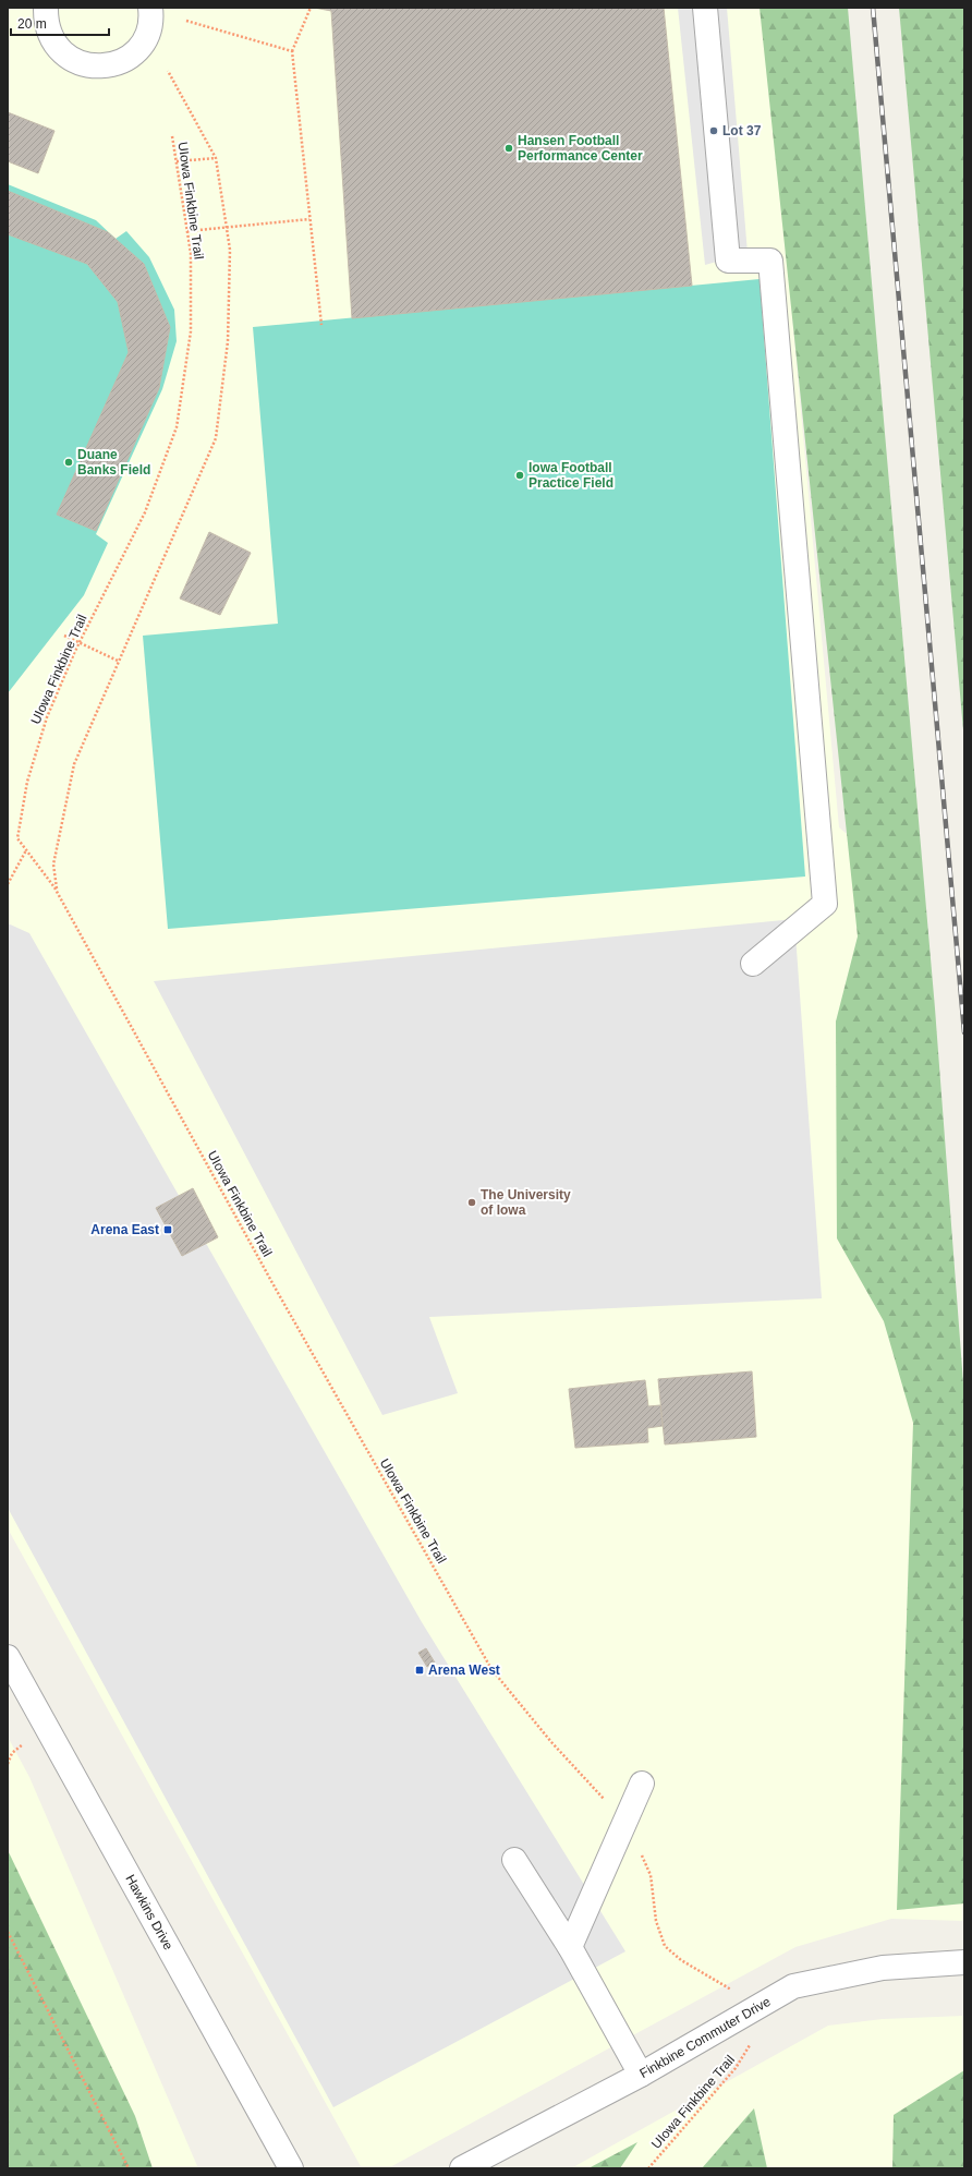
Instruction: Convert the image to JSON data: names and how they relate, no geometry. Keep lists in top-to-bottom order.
{
  "streets": {
    "street": ["Hawkins Drive", "Finkbine Commuter Drive"],
    "path": ["UIowa Finkbine Trail"]
  },
  "crossings": [
    ["UIowa Finkbine Trail", "Finkbine Commuter Drive"]
  ],
  "places": {
    "other": [
      "Lot 37",
      "Hansen Football Performance Center",
      "Duane Banks Field",
      "Iowa Football Practice Field",
      "The University of Iowa"
    ],
    "transit": ["Arena East", "Arena West"]
  },
  "scale_bar": "20 m"
}
